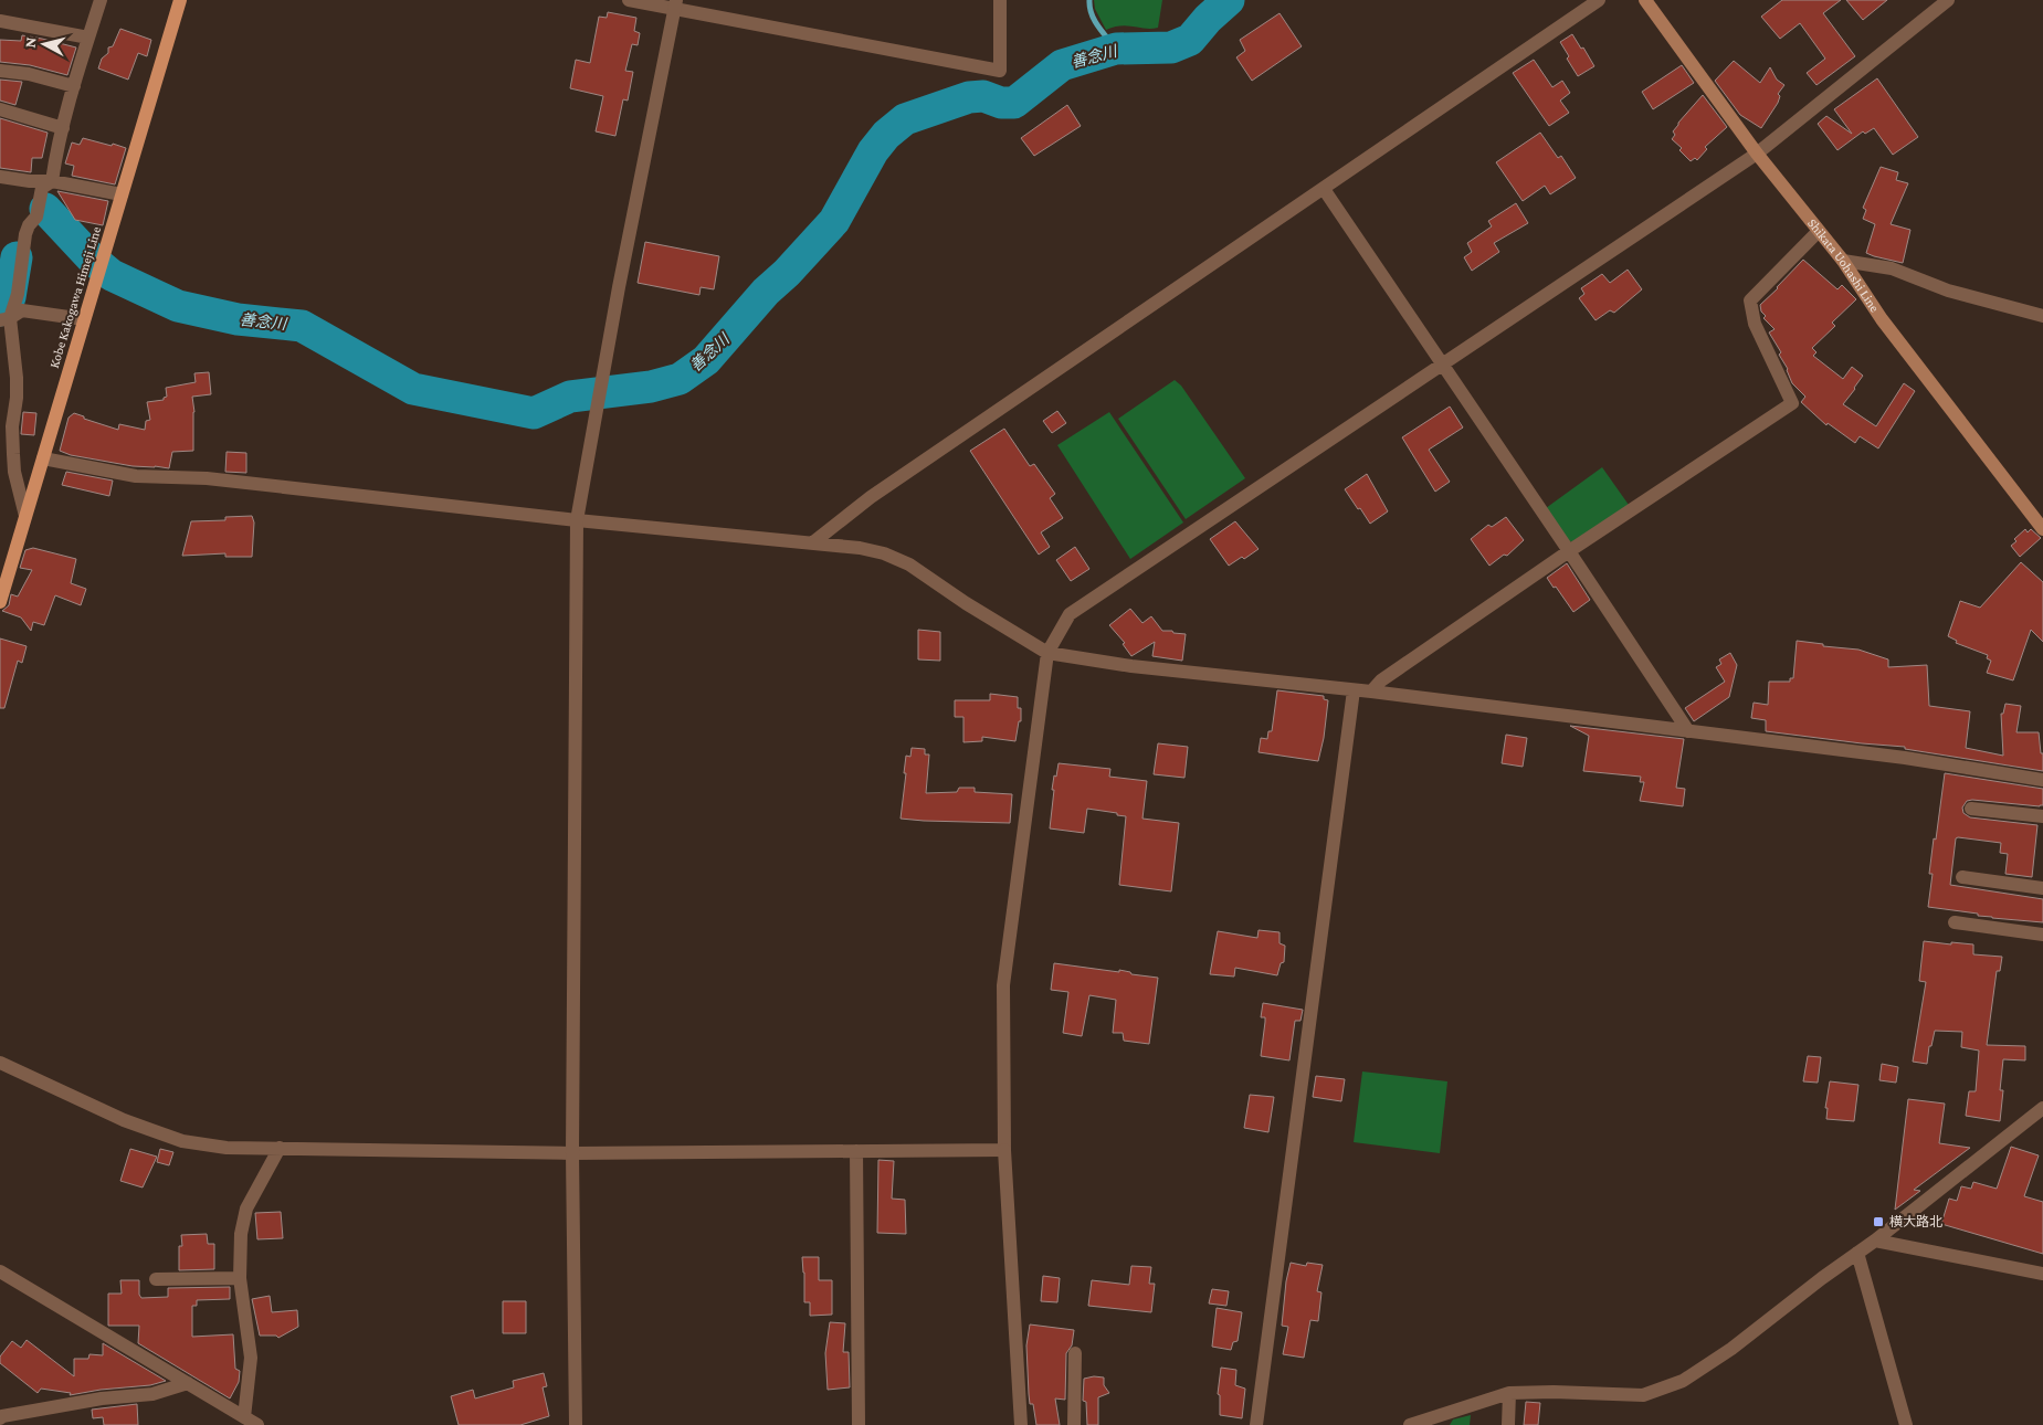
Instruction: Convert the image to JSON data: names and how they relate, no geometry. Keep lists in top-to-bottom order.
{
  "streets": {
    "main road": ["Shikata Uohashi Line", "Kobe Kakogawa Himeji Line"]
  },
  "water": ["善念川"],
  "places": {
    "transit": ["横大路北"]
  },
  "north": "left"
}
